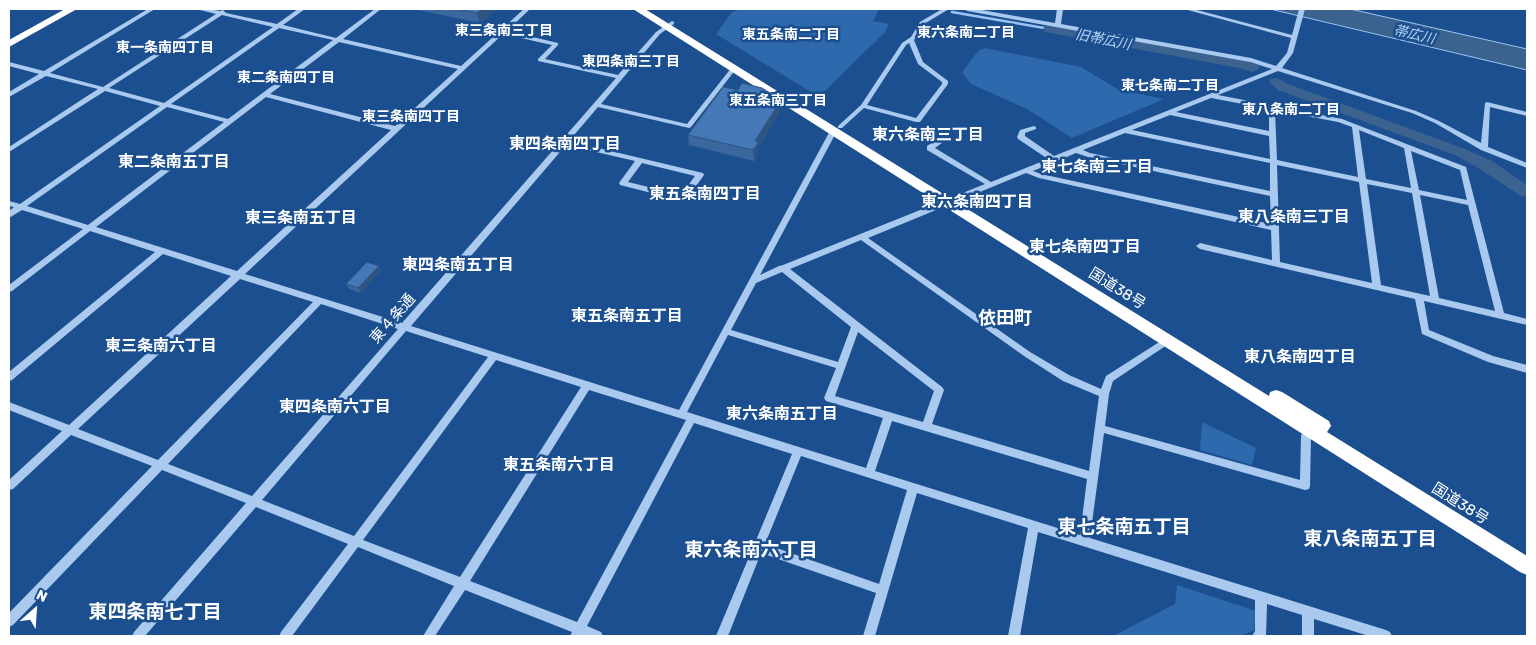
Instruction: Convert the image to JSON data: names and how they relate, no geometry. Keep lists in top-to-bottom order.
{
  "streets": {
    "highway": ["国道38号"],
    "street": ["東４条通"]
  },
  "crossings": [
    ["国道38号", "東４条通"]
  ],
  "districts": [
    "東三条南三丁目",
    "東六条南二丁目",
    "東五条南二丁目",
    "東一条南四丁目",
    "東四条南三丁目",
    "東二条南四丁目",
    "東七条南二丁目",
    "東五条南三丁目",
    "東八条南二丁目",
    "東三条南四丁目",
    "東六条南三丁目",
    "東四条南四丁目",
    "東二条南五丁目",
    "東七条南三丁目",
    "東五条南四丁目",
    "東六条南四丁目",
    "東八条南三丁目",
    "東三条南五丁目",
    "東七条南四丁目",
    "東四条南五丁目",
    "東五条南五丁目",
    "依田町",
    "東三条南六丁目",
    "東八条南四丁目",
    "東四条南六丁目",
    "東六条南五丁目",
    "東五条南六丁目",
    "東七条南五丁目",
    "東八条南五丁目",
    "東六条南六丁目",
    "東四条南七丁目"
  ],
  "water": ["帯広川", "旧帯広川"],
  "north": "top right"
}
